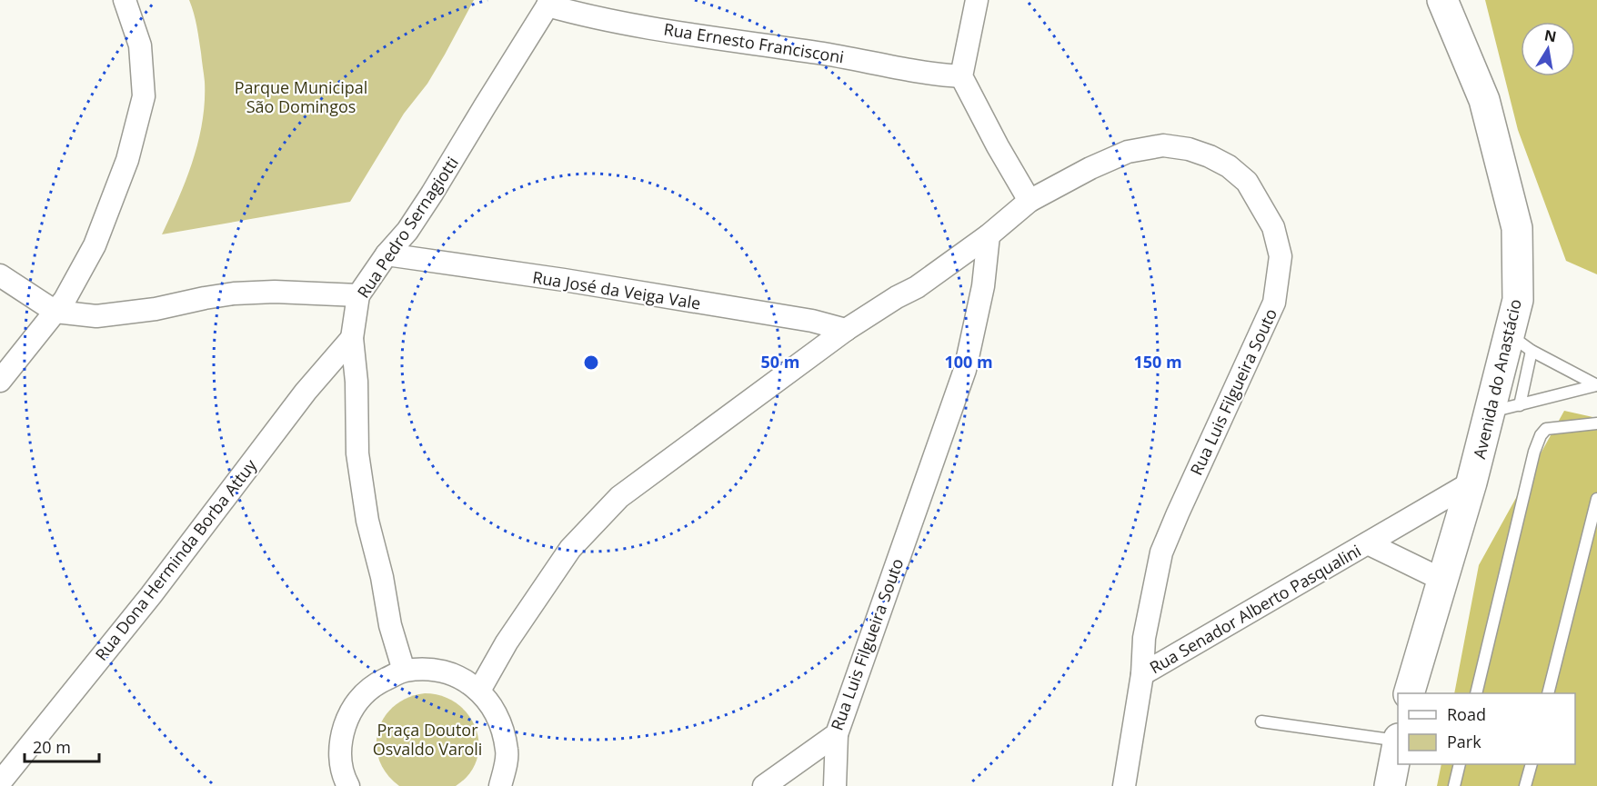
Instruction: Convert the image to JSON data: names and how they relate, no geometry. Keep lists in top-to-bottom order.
{
  "streets": {
    "main road": ["Avenida do Anastácio"],
    "street": [
      "Rua Ernesto Francisconi",
      "Rua Pedro Sernagiotti",
      "Rua José da Veiga Vale",
      "Rua Luis Filgueira Souto",
      "Rua Dona Herminda Borba Attuy",
      "Rua Senador Alberto Pasqualini"
    ]
  },
  "crossings": [
    ["Rua Ernesto Francisconi", "Rua Pedro Sernagiotti"],
    ["Rua Pedro Sernagiotti", "Rua José da Veiga Vale"],
    ["Rua Pedro Sernagiotti", "Rua Dona Herminda Borba Attuy"],
    ["Avenida do Anastácio", "Rua Senador Alberto Pasqualini"],
    ["Rua Luis Filgueira Souto", "Rua Senador Alberto Pasqualini"]
  ],
  "parks": ["Parque Municipal São Domingos", "Praça Doutor Osvaldo Varoli"],
  "legend": ["Road", "Park"],
  "scale_bar": "20 m",
  "north": "top",
  "rings": ["50 m", "100 m", "150 m"]
}
